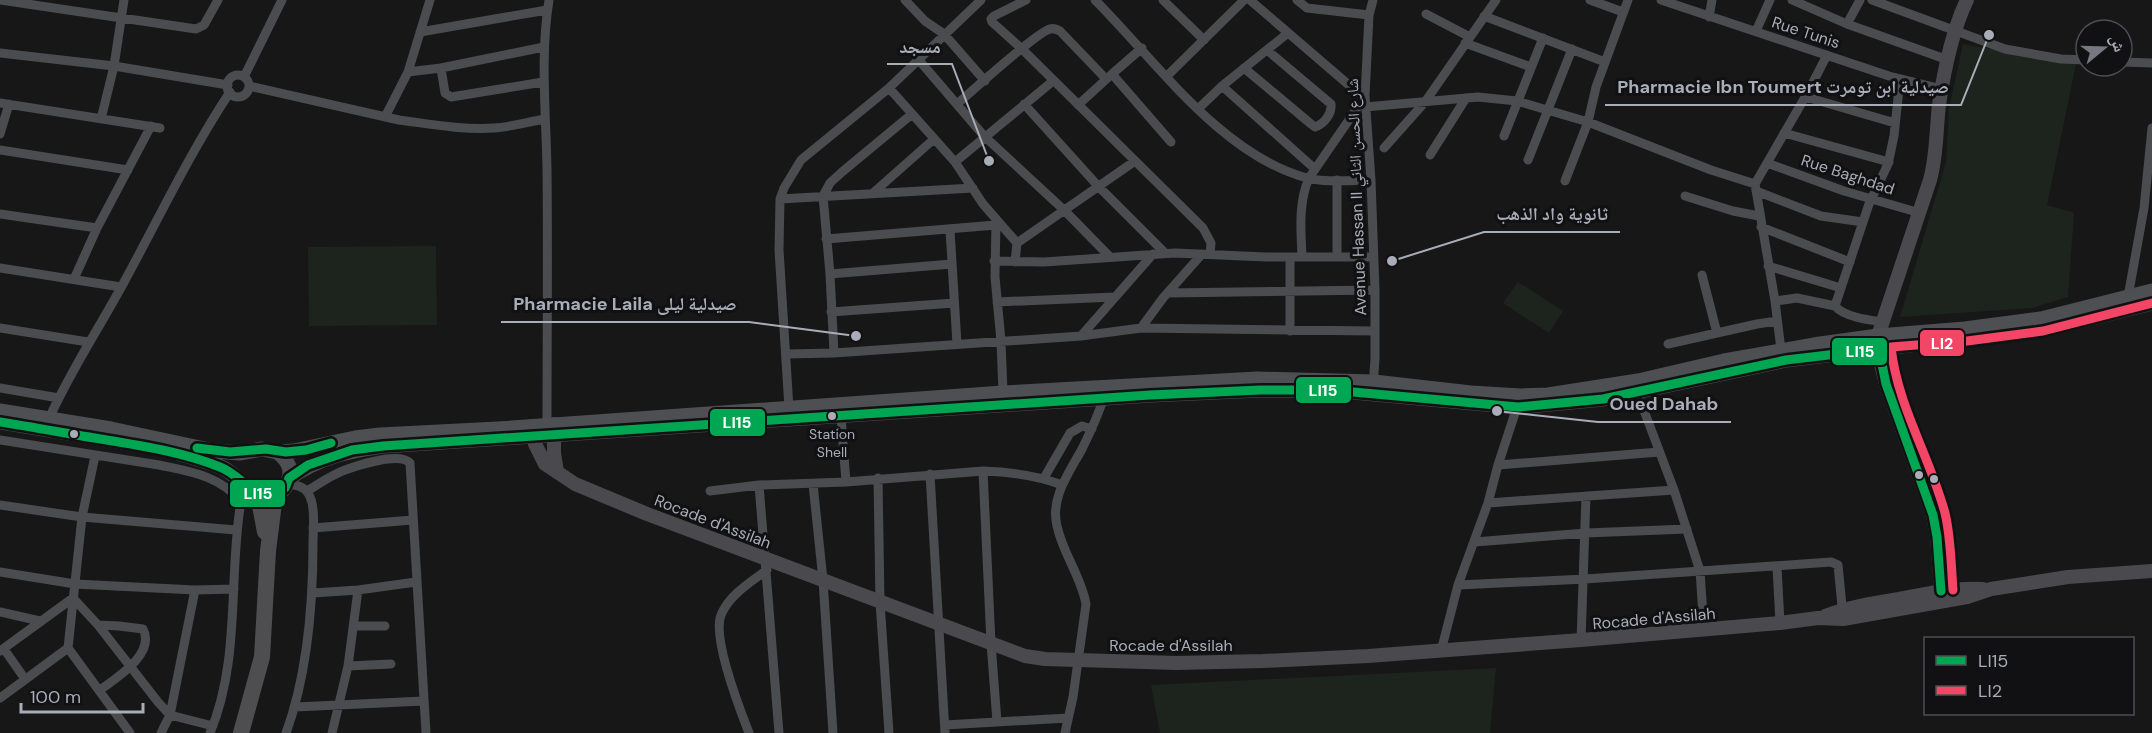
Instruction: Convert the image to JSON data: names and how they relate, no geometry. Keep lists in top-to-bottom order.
{
  "streets": {
    "street": [
      "Rue Tunis",
      "Rue Baghdad",
      "Avenue Hassan II شارع الحسن الثاني",
      "Rocade d'Assilah"
    ]
  },
  "places": [
    "Pharmacie Ibn Toumert صيدلية ابن تومرت",
    "مسجد",
    "ثانوية واد الذهب",
    "Pharmacie Laila صيدلية ليلى",
    "Oued Dahab",
    "Station Shell"
  ],
  "lines": ["transit line LI2", "transit line LI15"],
  "legend": ["LI15", "LI2"],
  "scale_bar": "100 m",
  "north": "right"
}
